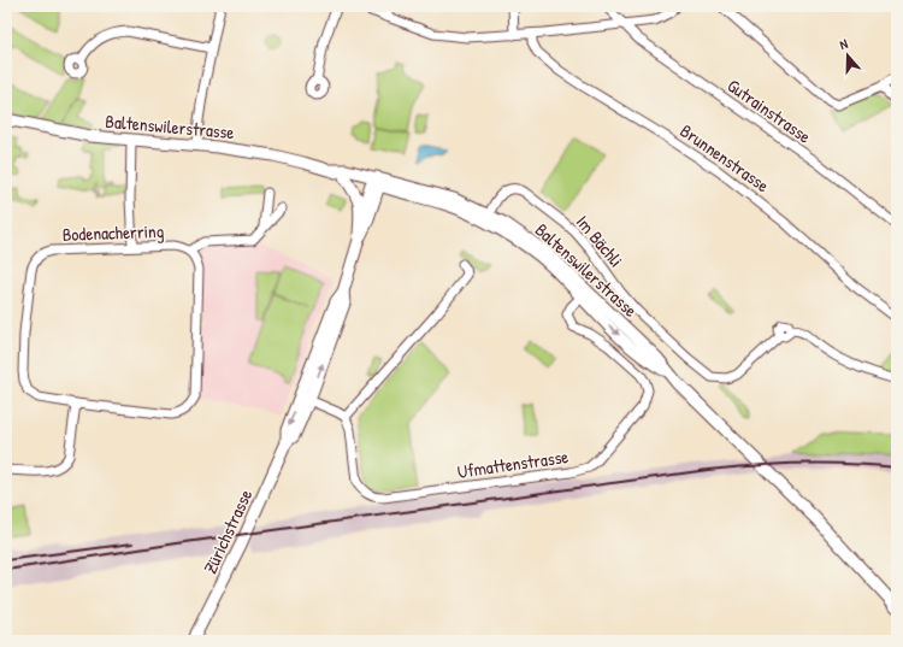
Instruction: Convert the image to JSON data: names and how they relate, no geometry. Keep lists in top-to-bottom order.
{
  "streets": {
    "main road": ["Baltenswilerstrasse", "Zürichstrasse"],
    "street": [
      "Gutrainstrasse",
      "Brunnenstrasse",
      "Bodenacherring",
      "Im Bächli",
      "Ufmattenstrasse"
    ]
  },
  "crossings": [
    ["Baltenswilerstrasse", "Im Bächli"],
    ["Baltenswilerstrasse", "Ufmattenstrasse"],
    ["Baltenswilerstrasse", "Zürichstrasse"]
  ],
  "north": "top"
}
